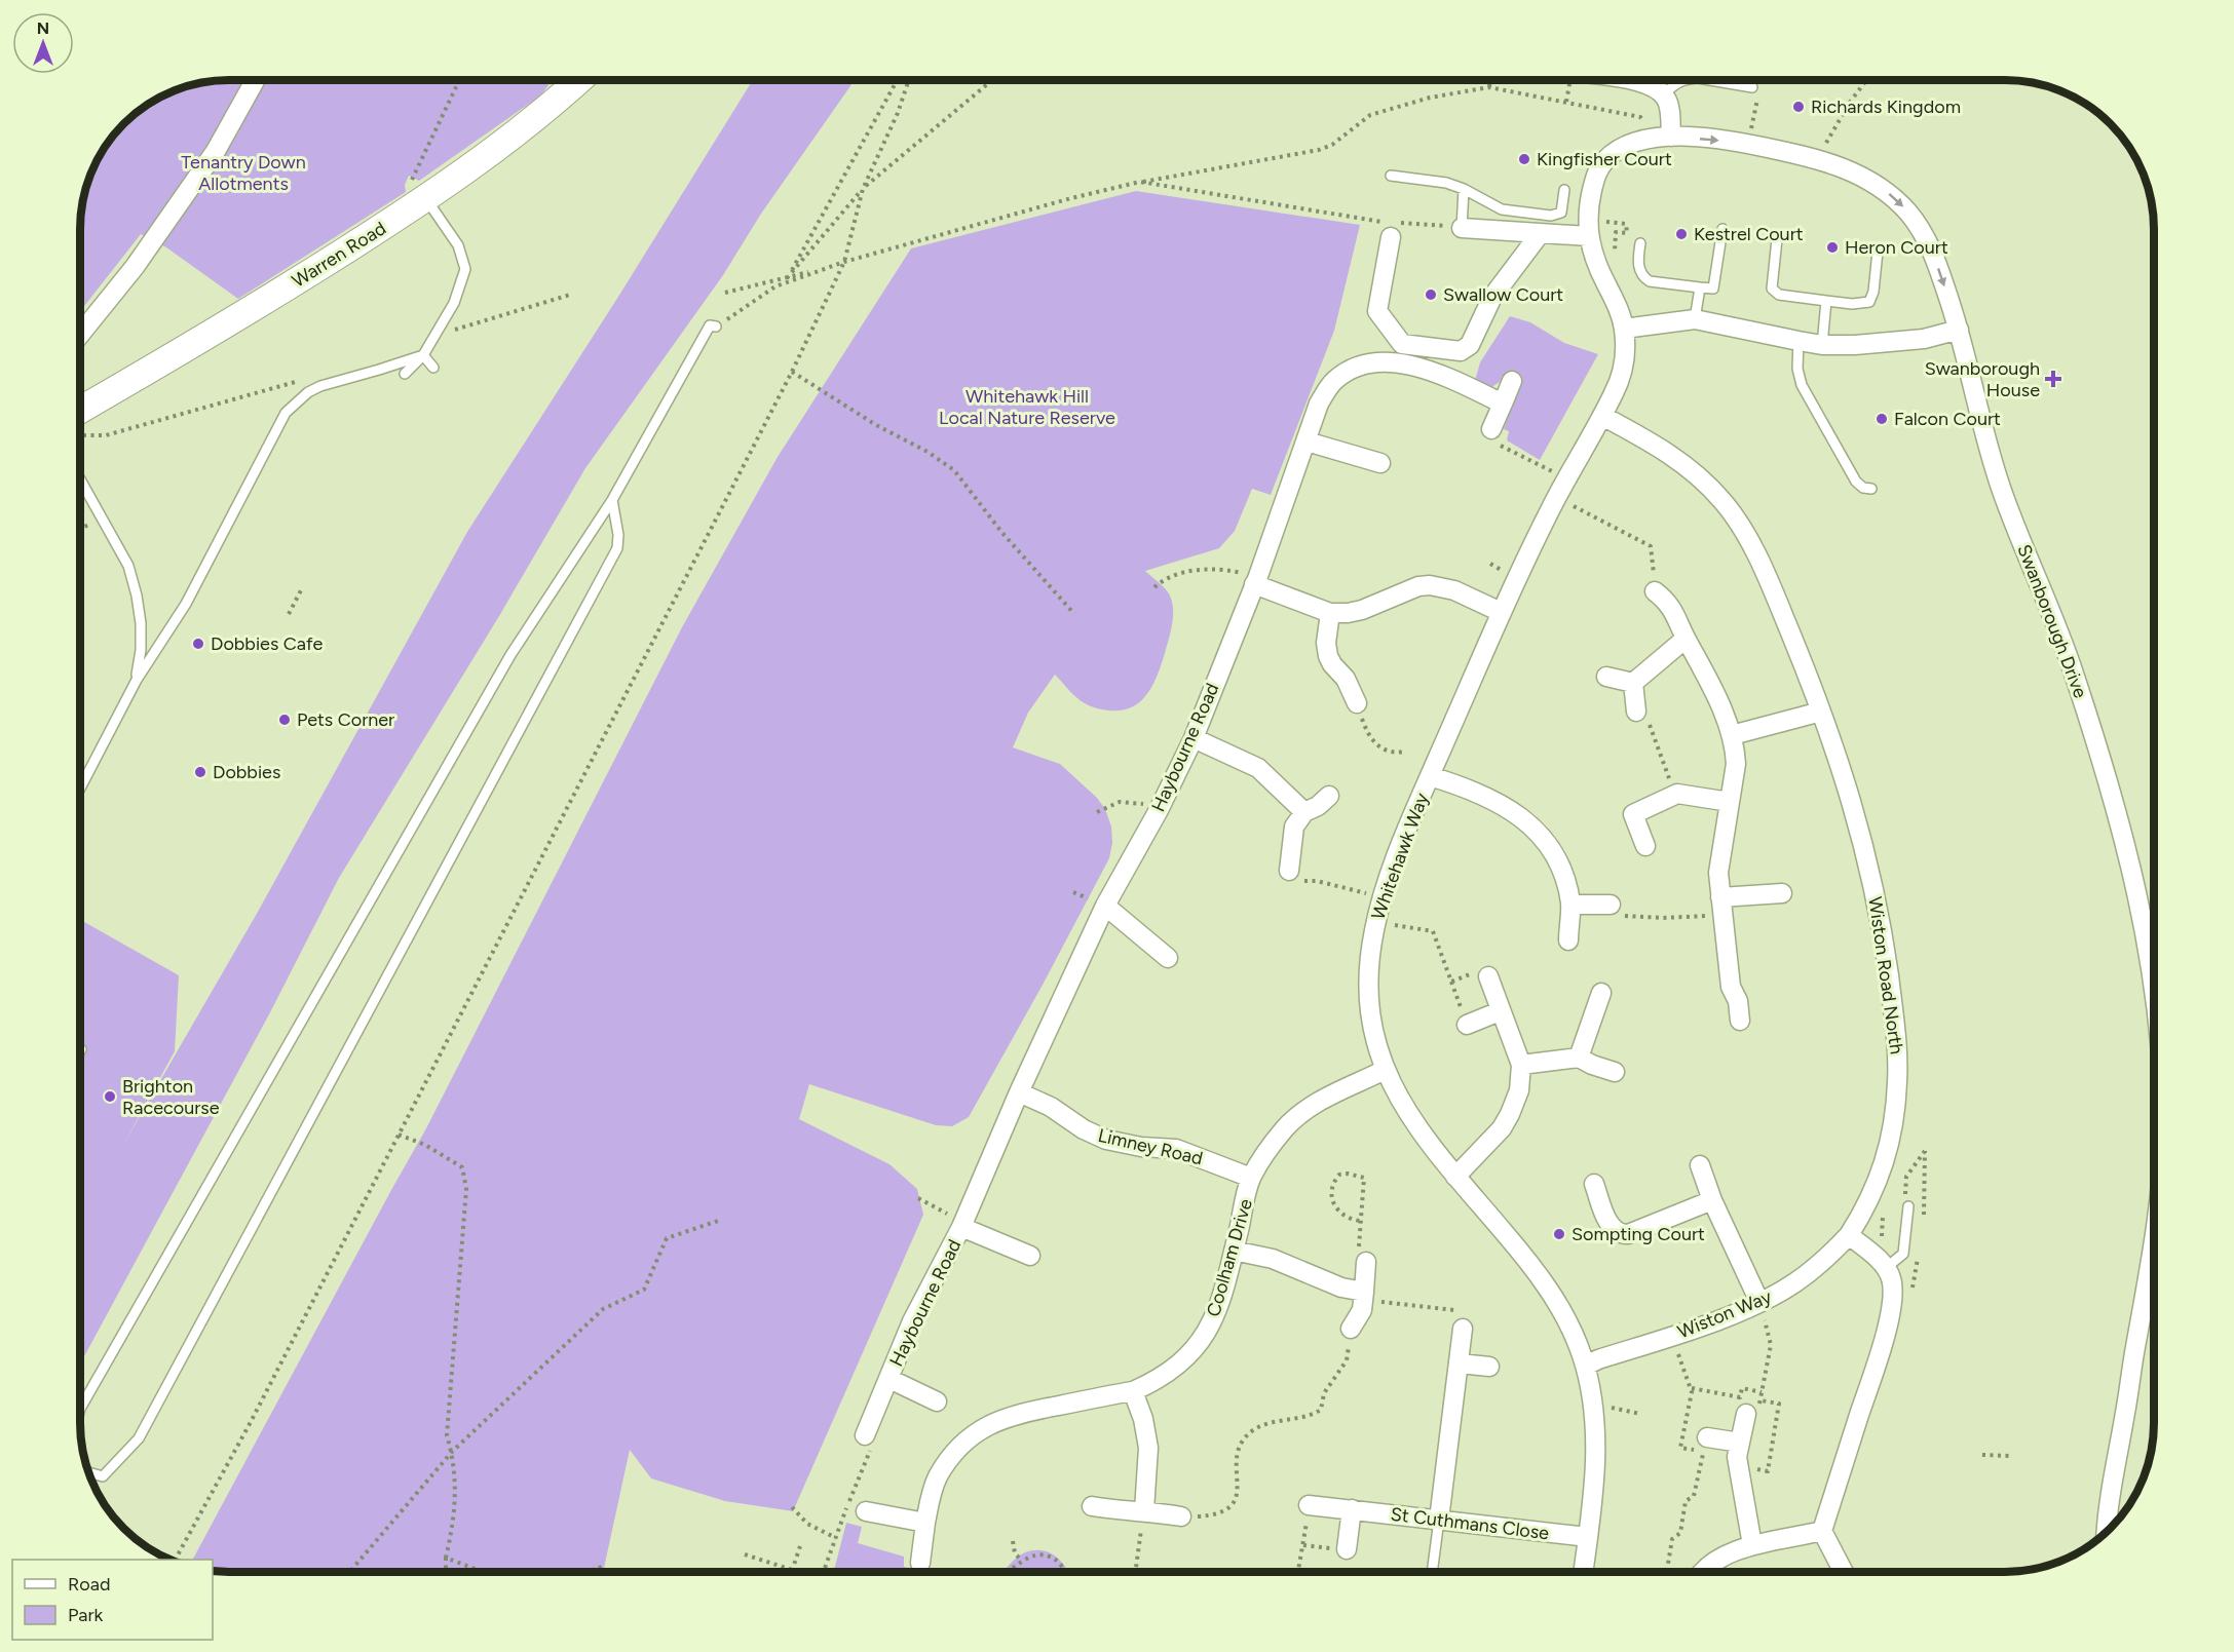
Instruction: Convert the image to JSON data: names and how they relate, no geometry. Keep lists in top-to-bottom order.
{
  "streets": {
    "street": [
      "Warren Road",
      "Swanborough Drive",
      "Haybourne Road",
      "Whitehawk Way",
      "Wiston Road North",
      "Limney Road",
      "Coolham Drive",
      "Wiston Way",
      "St Cuthmans Close"
    ]
  },
  "crossings": [
    ["Swanborough Drive", "Whitehawk Way"],
    ["Haybourne Road", "Limney Road"],
    ["Whitehawk Way", "Wiston Road North"],
    ["Whitehawk Way", "Coolham Drive"],
    ["Whitehawk Way", "Wiston Way"],
    ["Whitehawk Way", "St Cuthmans Close"],
    ["Wiston Road North", "Wiston Way"],
    ["Limney Road", "Coolham Drive"]
  ],
  "parks": ["Tenantry Down Allotments", "Whitehawk Hill Local Nature Reserve"],
  "places": {
    "other": [
      "Richards Kingdom",
      "Kingfisher Court",
      "Kestrel Court",
      "Heron Court",
      "Swallow Court",
      "Falcon Court",
      "Dobbies Cafe",
      "Pets Corner",
      "Dobbies",
      "Brighton Racecourse",
      "Sompting Court"
    ],
    "health": ["Swanborough House"]
  },
  "legend": ["Road", "Park"],
  "north": "top"
}
